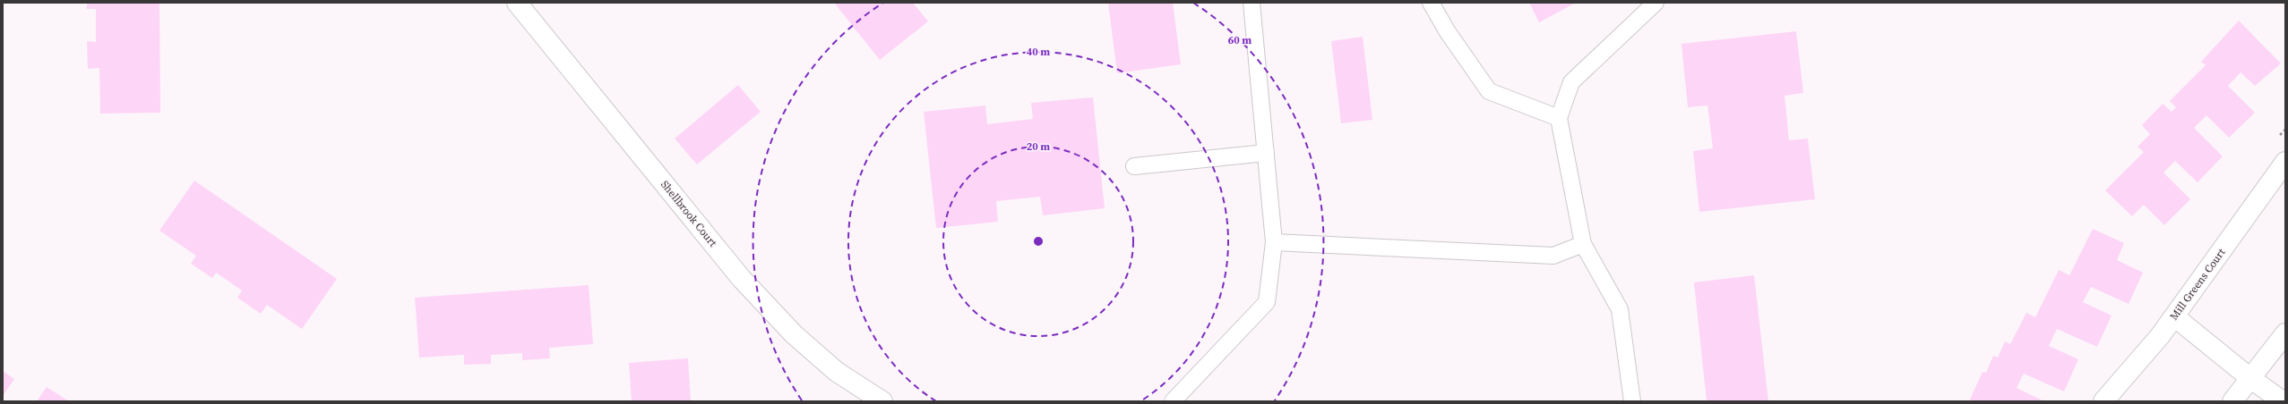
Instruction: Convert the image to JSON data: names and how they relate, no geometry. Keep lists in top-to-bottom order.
{
  "streets": {
    "street": ["Shellbrook Court", "Mill Greens Court"]
  },
  "rings": ["60 m", "40 m", "20 m"]
}
